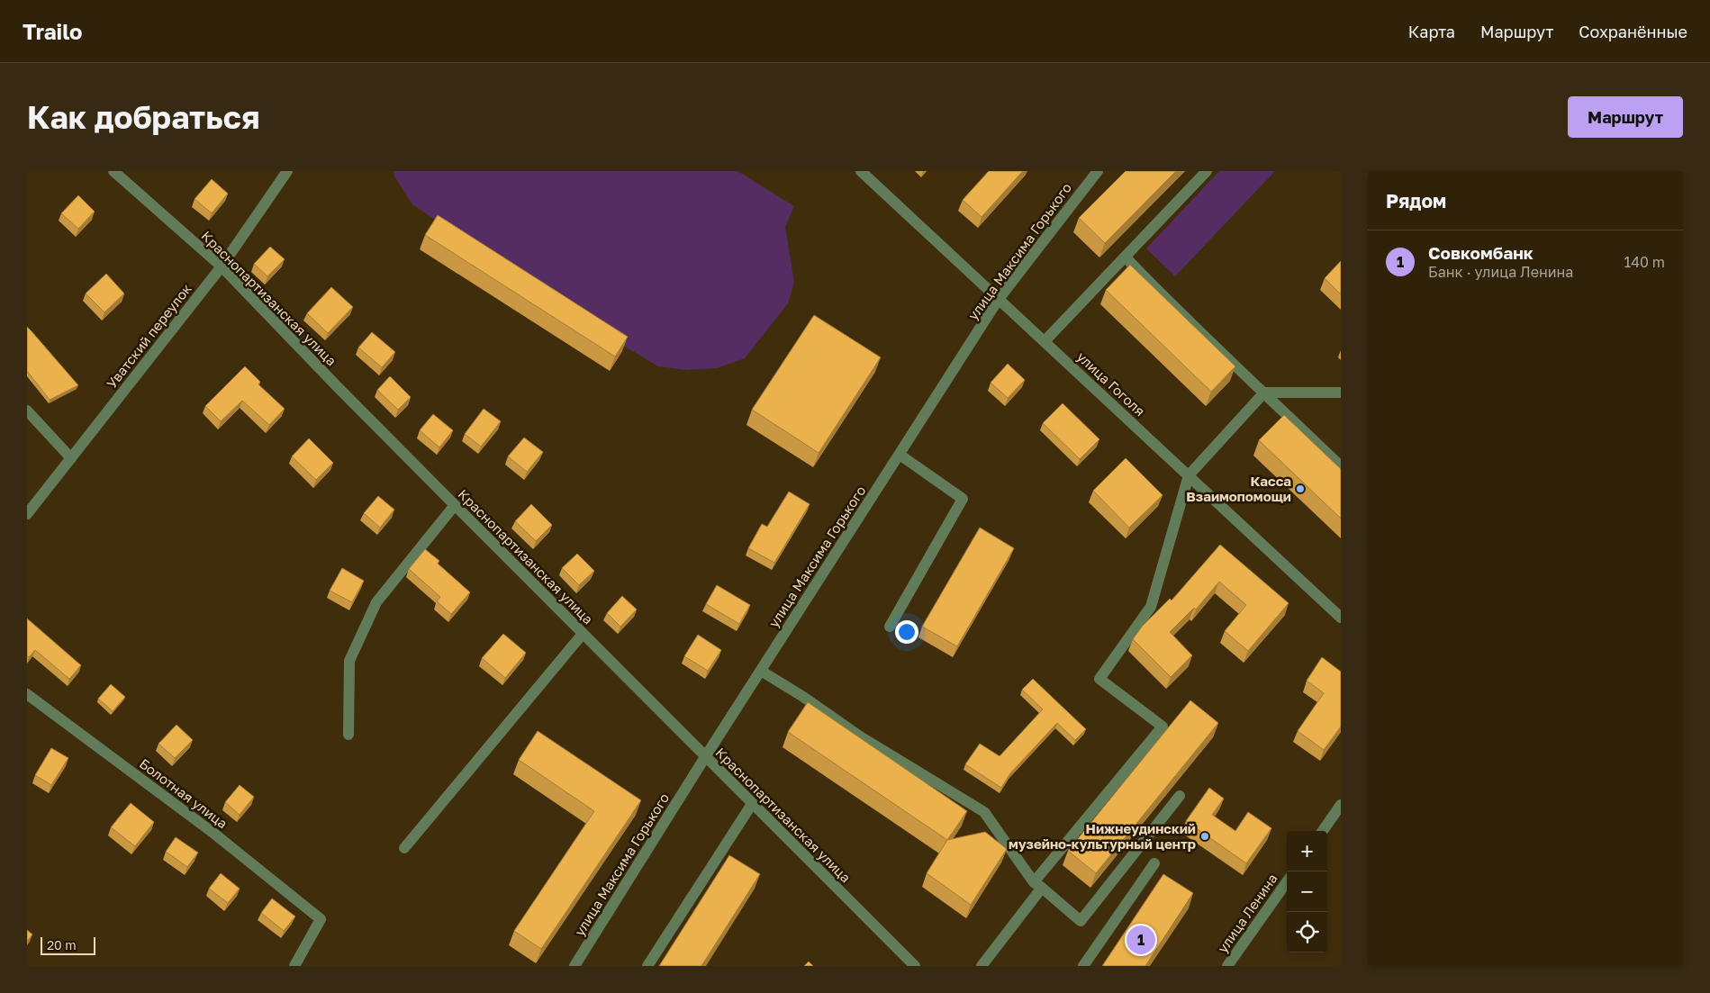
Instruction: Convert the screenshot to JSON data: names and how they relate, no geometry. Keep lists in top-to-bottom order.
{
  "streets": {
    "street": [
      "улица Максима Горького",
      "Краснопартизанская улица",
      "Уватский переулок",
      "улица Гоголя",
      "Болотная улица",
      "улица Ленина"
    ]
  },
  "crossings": [
    ["улица Максима Горького", "Краснопартизанская улица"],
    ["улица Максима Горького", "улица Гоголя"],
    ["Краснопартизанская улица", "Уватский переулок"]
  ],
  "places": ["Касса Взаимопомощи", "Нижнеудинский музейно-культурный центр"],
  "scale_bar": "20 m",
  "page": {
    "header": "Trailo",
    "nav": ["Карта", "Маршрут", "Сохранённые"],
    "buttons": "Маршрут",
    "title": "Как добраться",
    "heading": "Рядом",
    "list": [
      {
        "mark": "1",
        "name": "Совкомбанк",
        "note": "Банк · улица Ленина",
        "value": "140 m"
      }
    ],
    "map_buttons": ["+", "−"],
    "pins": "1",
    "scale": "20 m"
  }
}
